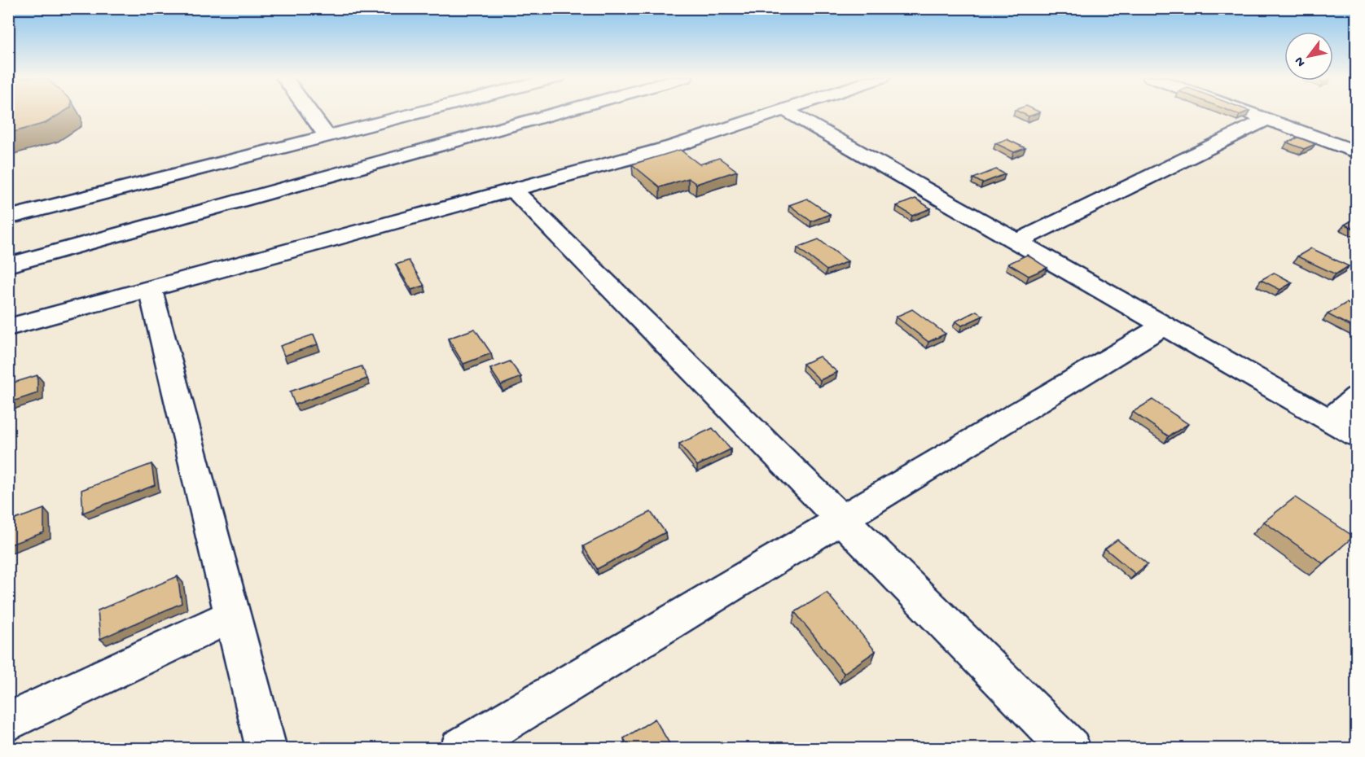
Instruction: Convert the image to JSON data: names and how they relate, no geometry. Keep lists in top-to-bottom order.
{
  "north": "bottom left"
}
